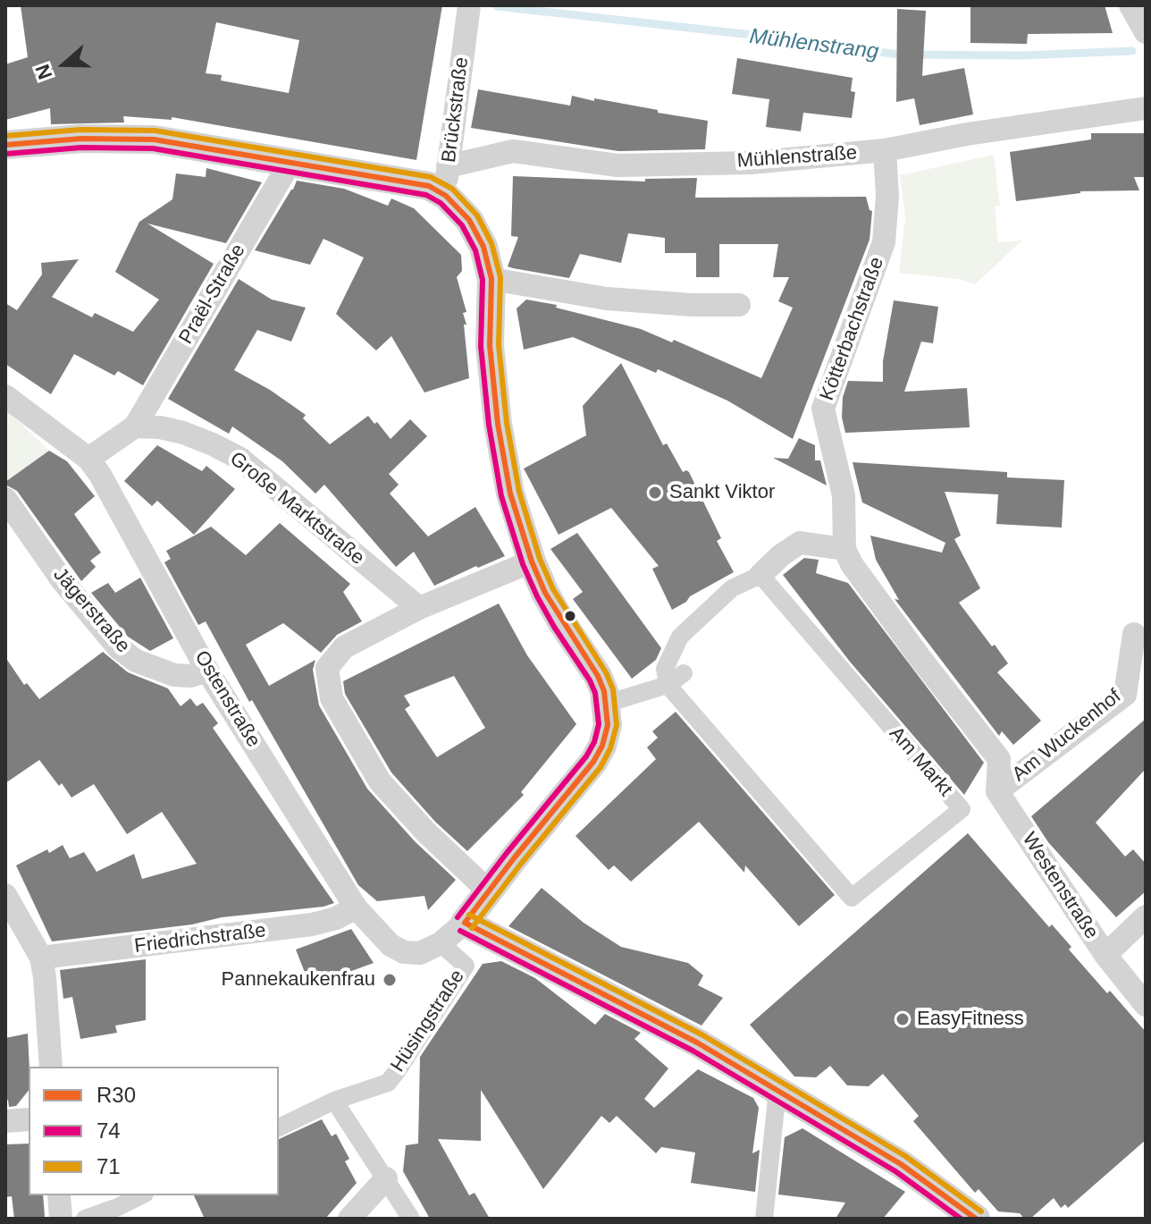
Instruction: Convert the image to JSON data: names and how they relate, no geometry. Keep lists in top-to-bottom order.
{
  "streets": {
    "street": [
      "Brückstraße",
      "Mühlenstraße",
      "Praël-Straße",
      "Kötterbachstraße",
      "Große Marktstraße",
      "Jägerstraße",
      "Ostenstraße",
      "Am Wuckenhof",
      "Am Markt",
      "Westenstraße",
      "Friedrichstraße",
      "Hüsingstraße"
    ]
  },
  "crossings": [
    ["Brückstraße", "Mühlenstraße"],
    ["Mühlenstraße", "Kötterbachstraße"],
    ["Praël-Straße", "Große Marktstraße"],
    ["Jägerstraße", "Ostenstraße"],
    ["Ostenstraße", "Friedrichstraße"],
    ["Ostenstraße", "Hüsingstraße"],
    ["Am Wuckenhof", "Westenstraße"]
  ],
  "water": ["Mühlenstrang"],
  "places": ["Sankt Viktor", "Pannekaukenfrau", "EasyFitness"],
  "lines": ["transit line 71", "transit line R30", "transit line 74"],
  "legend": ["R30", "74", "71"],
  "north": "left"
}
